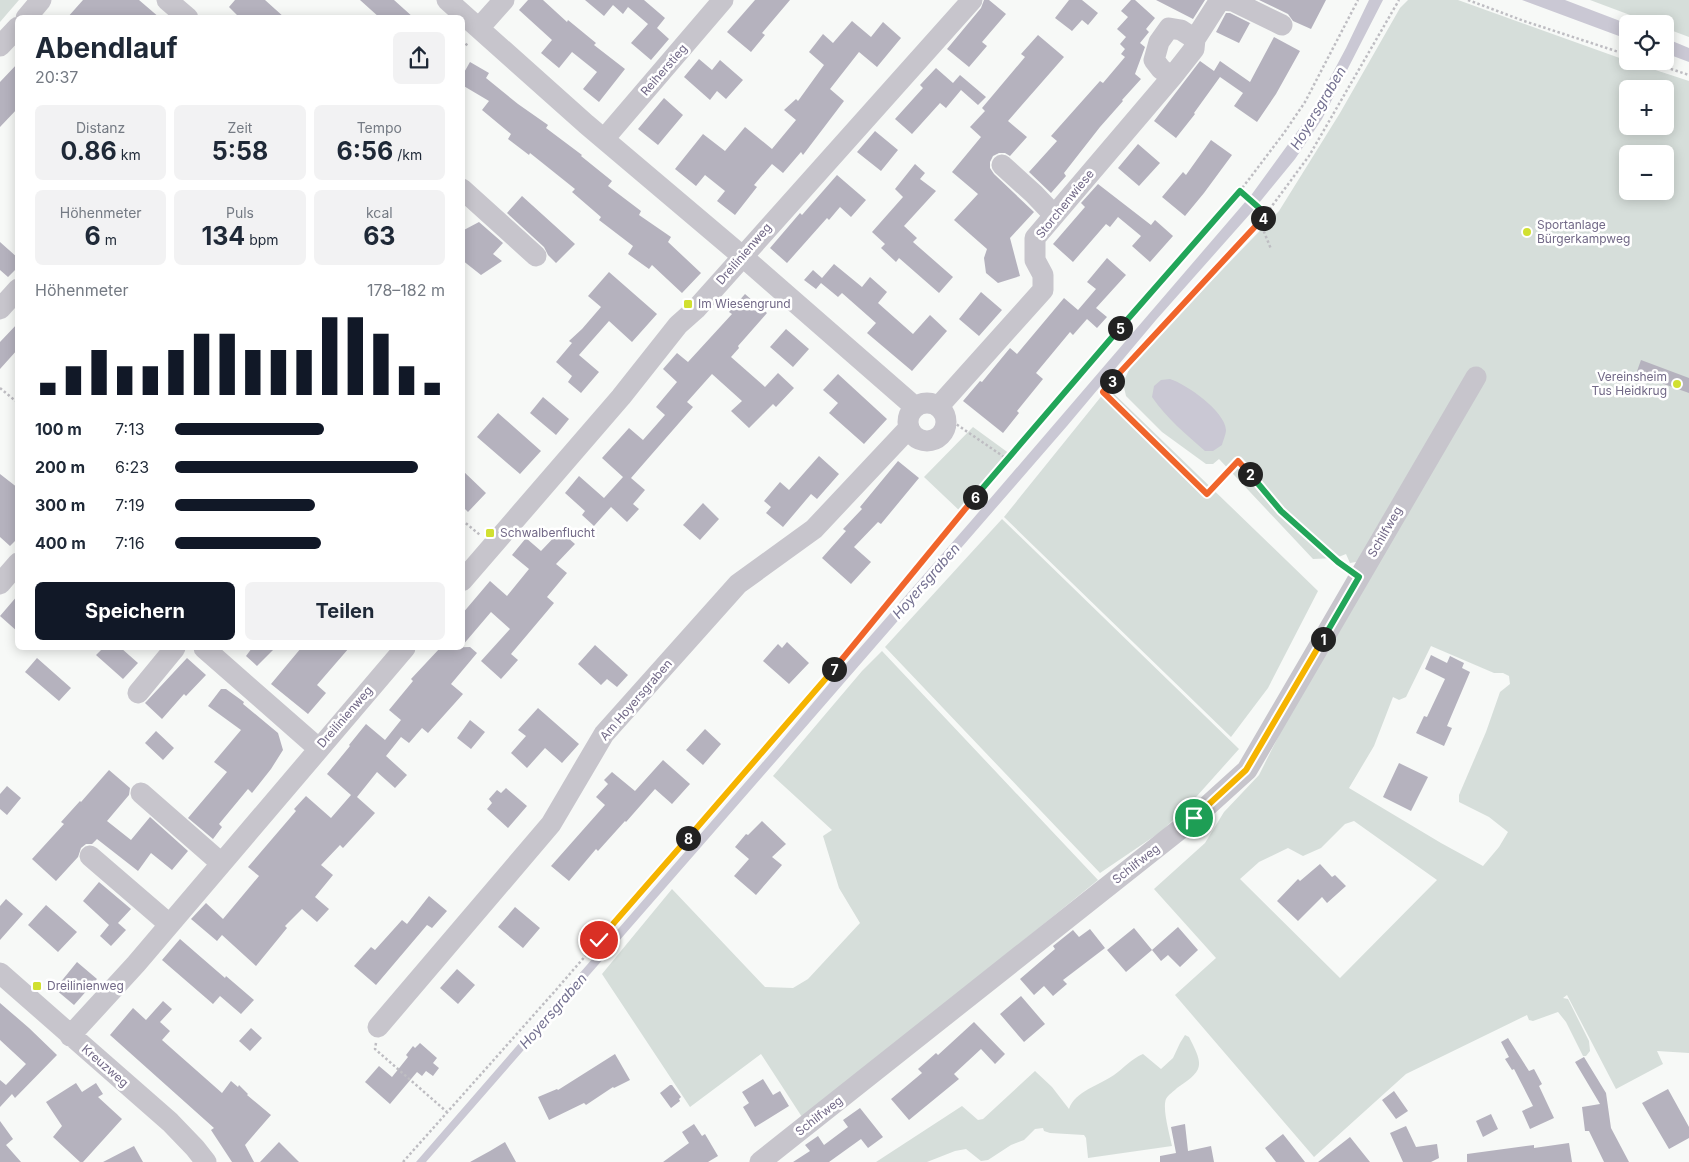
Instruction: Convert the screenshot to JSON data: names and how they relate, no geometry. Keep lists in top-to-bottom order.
{
  "streets": {
    "street": [
      "Reiherstieg",
      "Storchenwiese",
      "Dreilinienweg",
      "Schilfweg",
      "Am Hoyersgraben",
      "Kreuzweg"
    ]
  },
  "crossings": [
    ["Storchenwiese", "Am Hoyersgraben"],
    ["Dreilinienweg", "Kreuzweg"]
  ],
  "water": ["Hoyersgraben"],
  "places": {
    "other": ["Sportanlage Bürgerkampweg", "Vereinsheim Tus Heidkrug"],
    "transit": ["Im Wiesengrund", "Schwalbenflucht", "Dreilinienweg"]
  },
  "page": {
    "map_buttons": ["+", "−"],
    "heading": ["Abendlauf", "20:37"],
    "stats": [
      ["Distanz", "0.86 km"],
      ["Zeit", "5:58"],
      ["Tempo", "6:56 /km"],
      ["Höhenmeter", "6 m"],
      ["Puls", "134 bpm"],
      ["kcal", "63"]
    ],
    "pins": [
      "4",
      "5",
      "3",
      "2",
      "6",
      "1",
      "7",
      "8"
    ],
    "chart": ["Höhenmeter", "178–182 m"],
    "list": [
      {
        "name": "100 m",
        "note": "7:13"
      },
      {
        "name": "200 m",
        "note": "6:23"
      },
      {
        "name": "300 m",
        "note": "7:19"
      },
      {
        "name": "400 m",
        "note": "7:16"
      }
    ],
    "buttons": ["Speichern", "Teilen"]
  }
}
